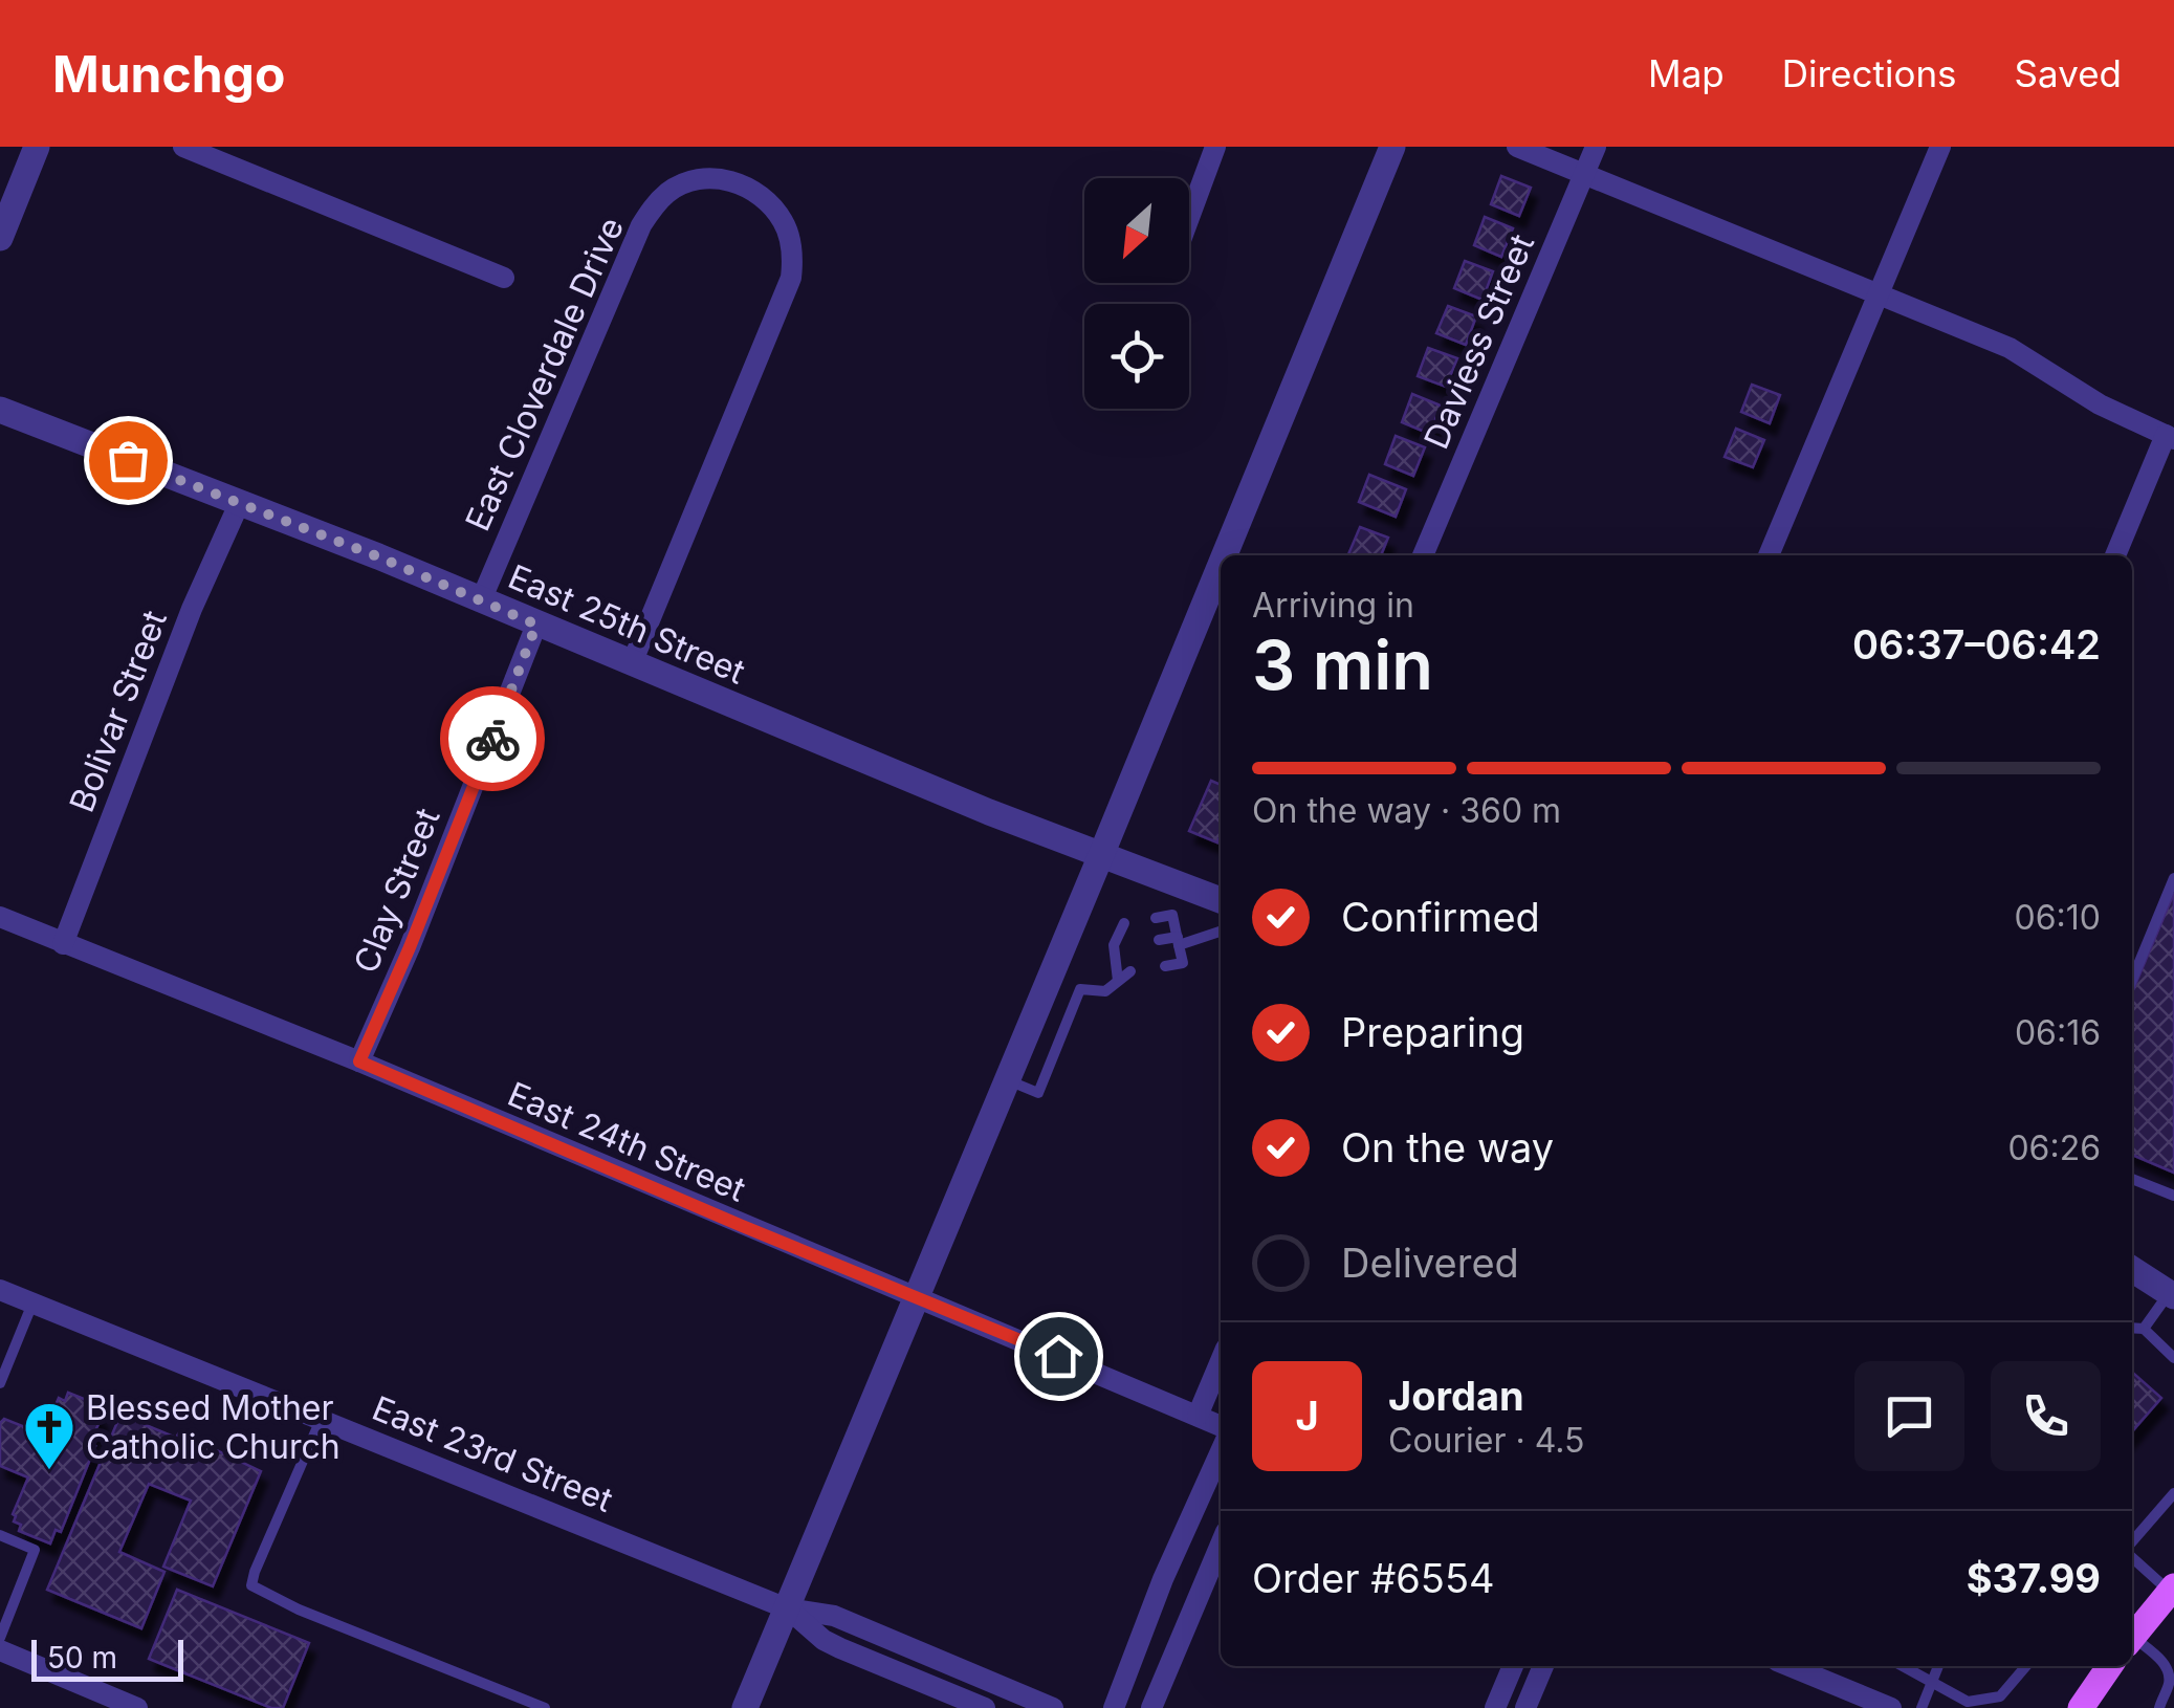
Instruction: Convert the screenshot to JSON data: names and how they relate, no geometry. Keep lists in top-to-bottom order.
{
  "streets": {
    "street": [
      "Daviess Street",
      "East Cloverdale Drive",
      "East 25th Street",
      "Bolivar Street",
      "Clay Street",
      "East 24th Street",
      "East 23rd Street"
    ]
  },
  "crossings": [
    ["East Cloverdale Drive", "East 25th Street"],
    ["East 25th Street", "Bolivar Street"],
    ["East 25th Street", "Clay Street"],
    ["Bolivar Street", "East 24th Street"],
    ["Clay Street", "East 24th Street"]
  ],
  "places": {
    "church": ["Blessed Mother Catholic Church"]
  },
  "scale_bar": "50 m",
  "north": "bottom left",
  "page": {
    "header": "Munchgo",
    "nav": ["Map", "Directions", "Saved"],
    "heading": ["3 min", "Arriving in", "06:37–06:42"],
    "panel": [
      "Jordan",
      "Courier · 4.5",
      "Order #6554",
      "$37.99"
    ],
    "bar": "On the way · 360 m",
    "list": [
      ["Confirmed", "06:10"],
      ["Preparing", "06:16"],
      ["On the way", "06:26"],
      "Delivered"
    ],
    "round": "J",
    "scale": "50 m"
  }
}
